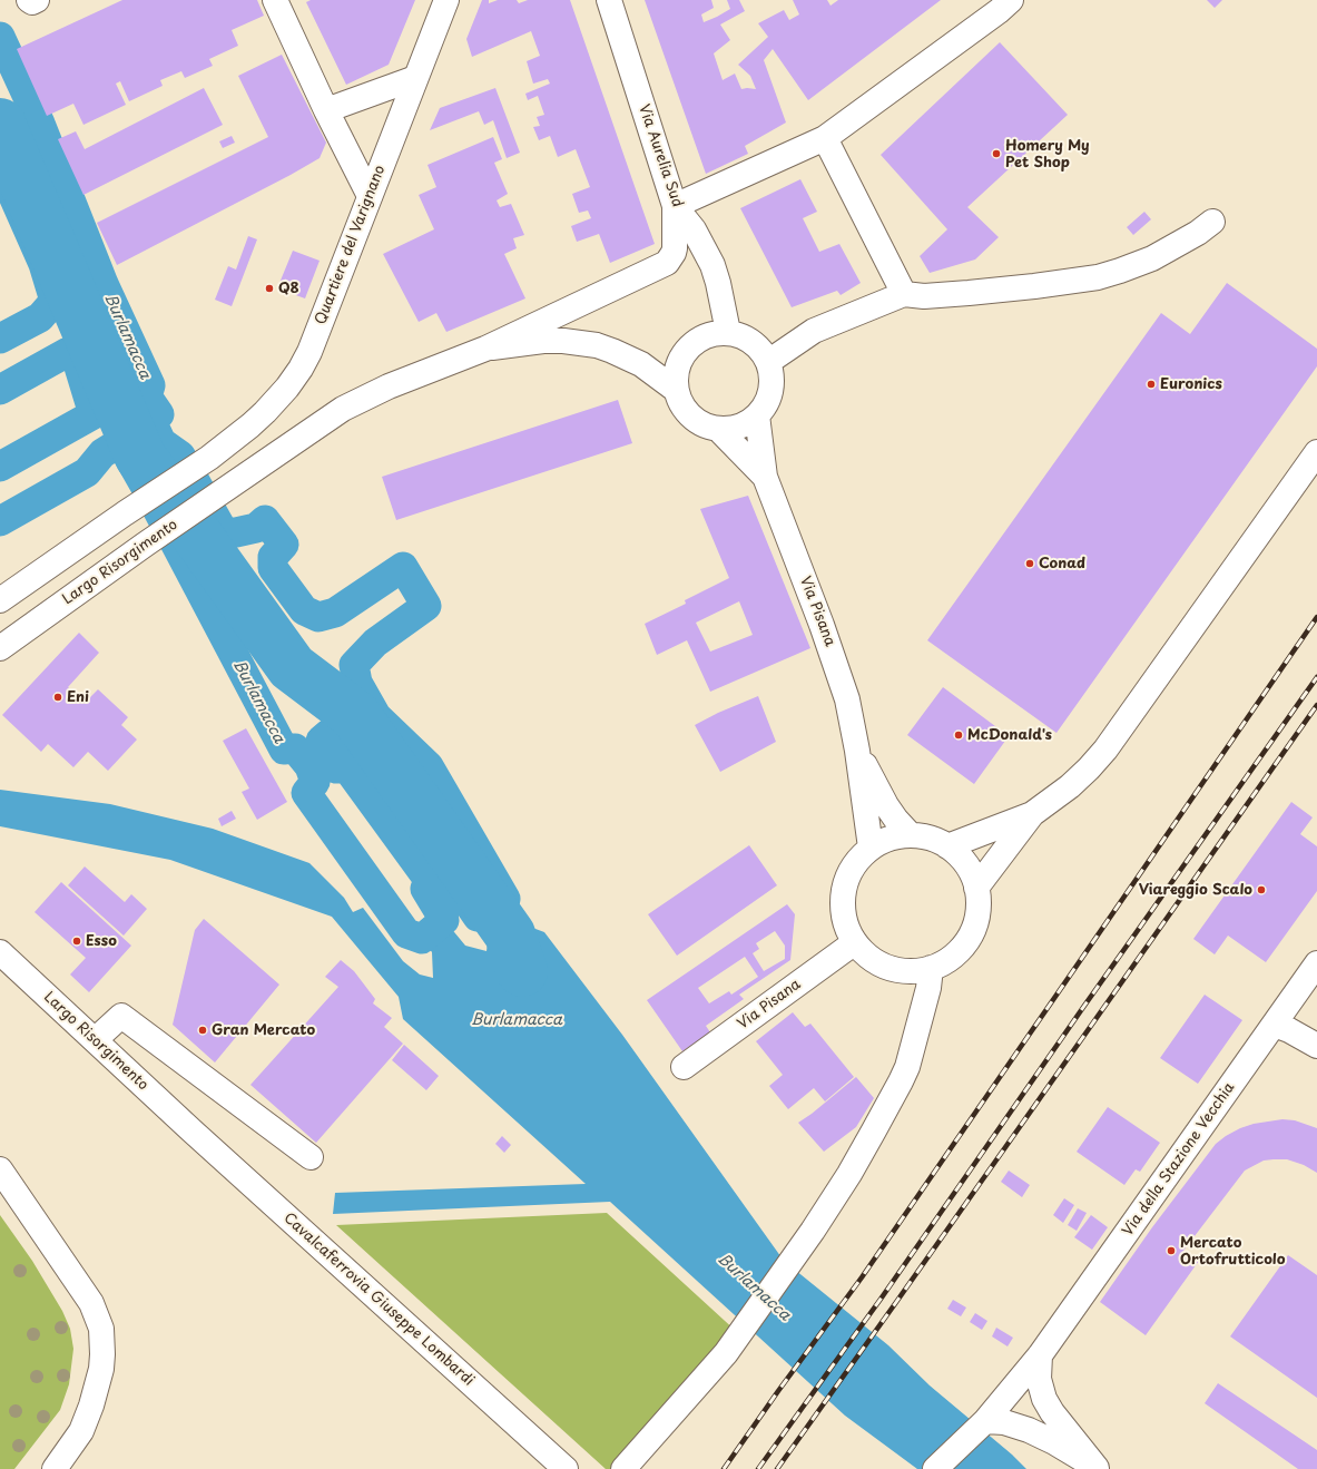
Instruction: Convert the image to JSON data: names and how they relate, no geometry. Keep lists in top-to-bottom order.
{
  "streets": {
    "street": [
      "Via Aurelia Sud",
      "Quartiere del Varignano",
      "Largo Risorgimento",
      "Via Pisana",
      "Via della Stazione Vecchia",
      "Cavalcaferrovia Giuseppe Lombardi"
    ]
  },
  "crossings": [
    ["Via Aurelia Sud", "Via Pisana"],
    ["Largo Risorgimento", "Cavalcaferrovia Giuseppe Lombardi"]
  ],
  "water": ["Burlamacca"],
  "places": [
    "Homery My Pet Shop",
    "Q8",
    "Euronics",
    "Conad",
    "Eni",
    "McDonald's",
    "Viareggio Scalo",
    "Esso",
    "Gran Mercato",
    "Mercato Ortofrutticolo"
  ]
}
